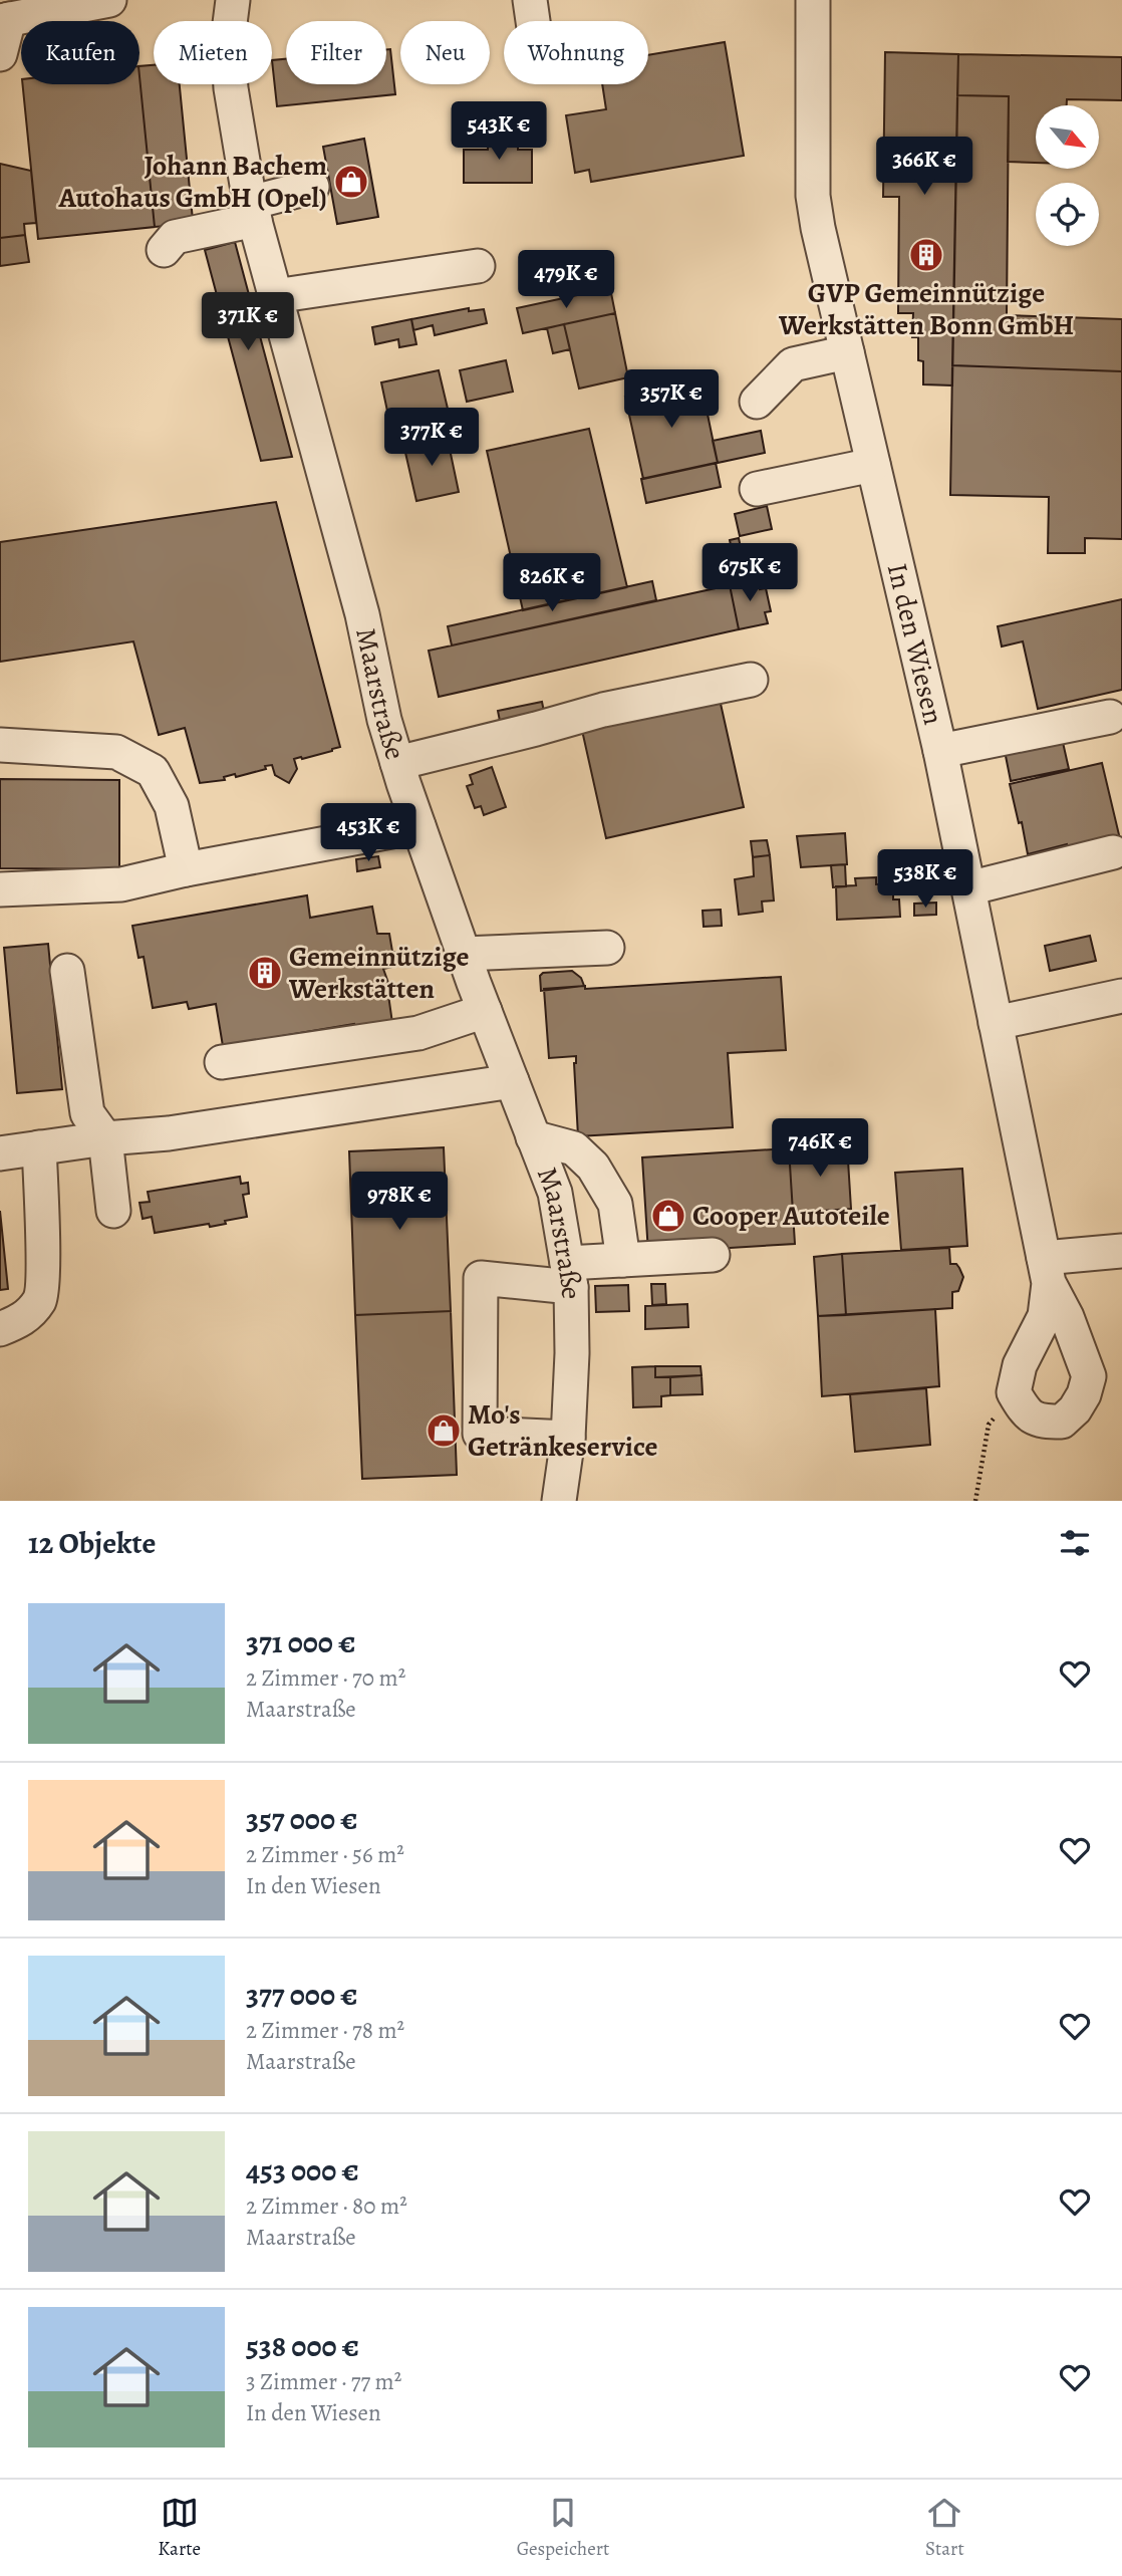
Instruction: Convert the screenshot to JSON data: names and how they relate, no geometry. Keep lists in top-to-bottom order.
{
  "streets": {
    "street": ["In den Wiesen", "Maarstraße"]
  },
  "places": {
    "shop": ["Johann Bachem Autohaus GmbH (Opel)", "Cooper Autoteile", "Mo's Getränkeservice"],
    "building": ["GVP Gemeinnützige Werkstätten Bonn GmbH", "Gemeinnützige Werkstätten"]
  },
  "north": "bottom right",
  "page": {
    "chip": [
      "Kaufen",
      "Mieten",
      "Filter",
      "Neu",
      "Wohnung"
    ],
    "price": [
      "543K €",
      "366K €",
      "479K €",
      "371K €",
      "357K €",
      "377K €",
      "675K €",
      "826K €",
      "453K €",
      "538K €",
      "746K €",
      "978K €"
    ],
    "heading": "12 Objekte",
    "list": [
      {
        "name": "371 000 €",
        "note": "2 Zimmer · 70 m² · Maarstraße"
      },
      {
        "name": "357 000 €",
        "note": "2 Zimmer · 56 m² · In den Wiesen"
      },
      {
        "name": "377 000 €",
        "note": "2 Zimmer · 78 m² · Maarstraße"
      },
      {
        "name": "453 000 €",
        "note": "2 Zimmer · 80 m² · Maarstraße"
      },
      {
        "name": "538 000 €",
        "note": "3 Zimmer · 77 m² · In den Wiesen"
      }
    ],
    "tabs": ["Karte", "Gespeichert", "Start"]
  }
}
